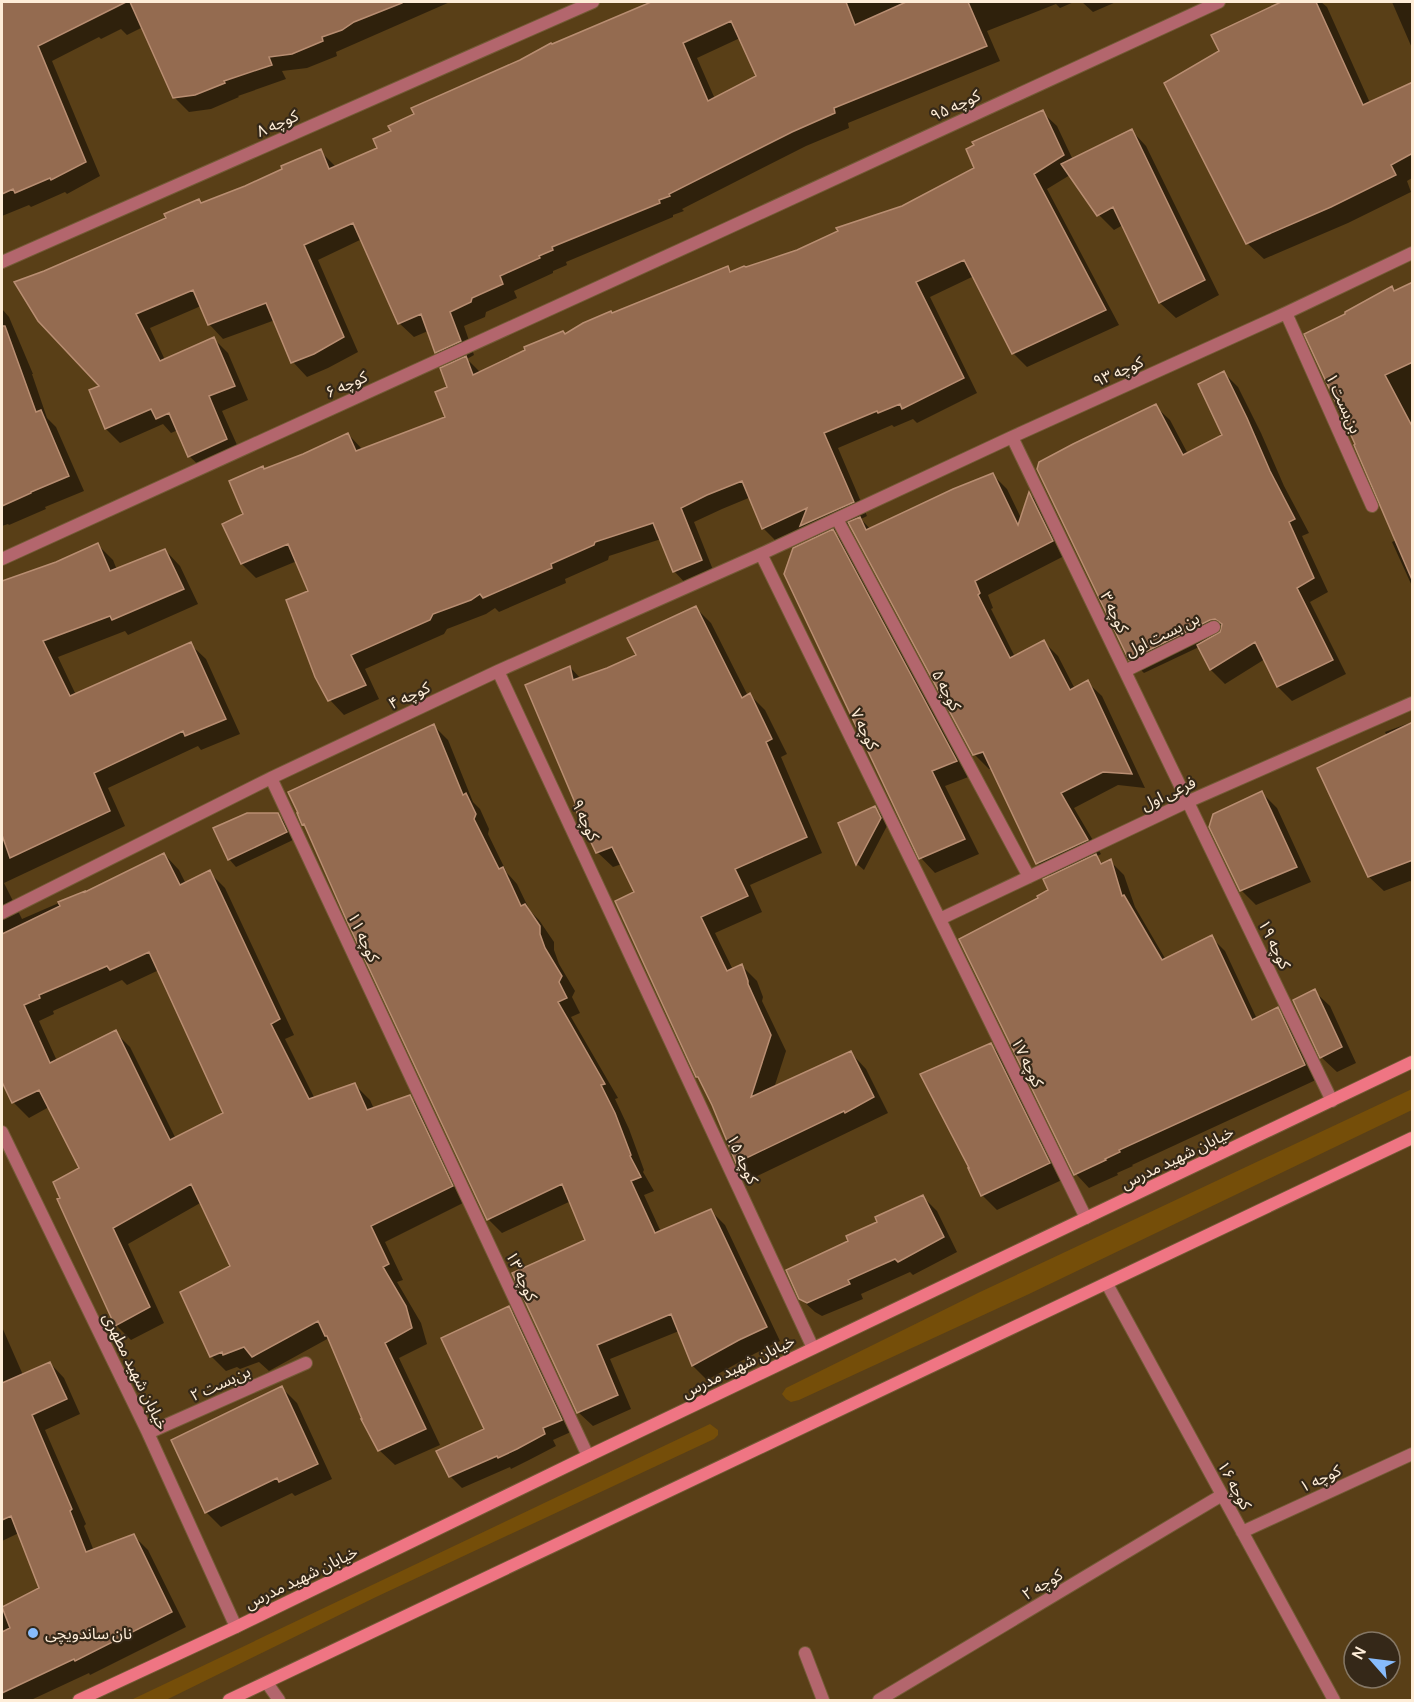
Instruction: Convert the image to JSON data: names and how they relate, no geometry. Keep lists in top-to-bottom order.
{
  "streets": {
    "main road": ["خیابان شهید مدرس"],
    "street": [
      "کوچه ۹۵",
      "کوچه ۸",
      "کوچه ۹۳",
      "کوچه ۶",
      "بن‌بست ۱",
      "کوچه ۳",
      "بن بست اول",
      "کوچه ۵",
      "کوچه ۴",
      "کوچه ۷",
      "فرعی اول",
      "کوچه ۹",
      "کوچه ۱۱",
      "کوچه ۱۹",
      "کوچه ۱۷",
      "کوچه ۱۵",
      "کوچه ۱۳",
      "خیابان شهید مطهری",
      "بن‌بست ۲",
      "کوچه ۱",
      "کوچه ۱۶",
      "کوچه ۲"
    ]
  },
  "crossings": [
    ["کوچه ۹۵", "کوچه ۶"],
    ["کوچه ۹۳", "بن‌بست ۱"],
    ["کوچه ۹۳", "کوچه ۳"],
    ["کوچه ۹۳", "کوچه ۵"],
    ["کوچه ۹۳", "کوچه ۴"],
    ["کوچه ۳", "بن بست اول"],
    ["کوچه ۳", "فرعی اول"],
    ["کوچه ۳", "کوچه ۱۹"],
    ["کوچه ۵", "کوچه ۴"],
    ["کوچه ۵", "فرعی اول"],
    ["کوچه ۴", "کوچه ۷"],
    ["کوچه ۴", "کوچه ۹"],
    ["کوچه ۴", "کوچه ۱۱"],
    ["کوچه ۷", "فرعی اول"],
    ["کوچه ۷", "کوچه ۱۷"],
    ["فرعی اول", "کوچه ۱۹"],
    ["فرعی اول", "کوچه ۱۷"],
    ["کوچه ۹", "کوچه ۱۵"],
    ["کوچه ۱۱", "کوچه ۱۳"],
    ["کوچه ۱۹", "خیابان شهید مدرس"],
    ["کوچه ۱۷", "خیابان شهید مدرس"],
    ["خیابان شهید مدرس", "کوچه ۱۵"],
    ["خیابان شهید مدرس", "کوچه ۱۳"],
    ["خیابان شهید مدرس", "خیابان شهید مطهری"],
    ["خیابان شهید مطهری", "بن‌بست ۲"],
    ["کوچه ۱", "کوچه ۱۶"],
    ["کوچه ۱۶", "کوچه ۲"]
  ],
  "places": ["نان ساندویچی"],
  "north": "top left"
}
